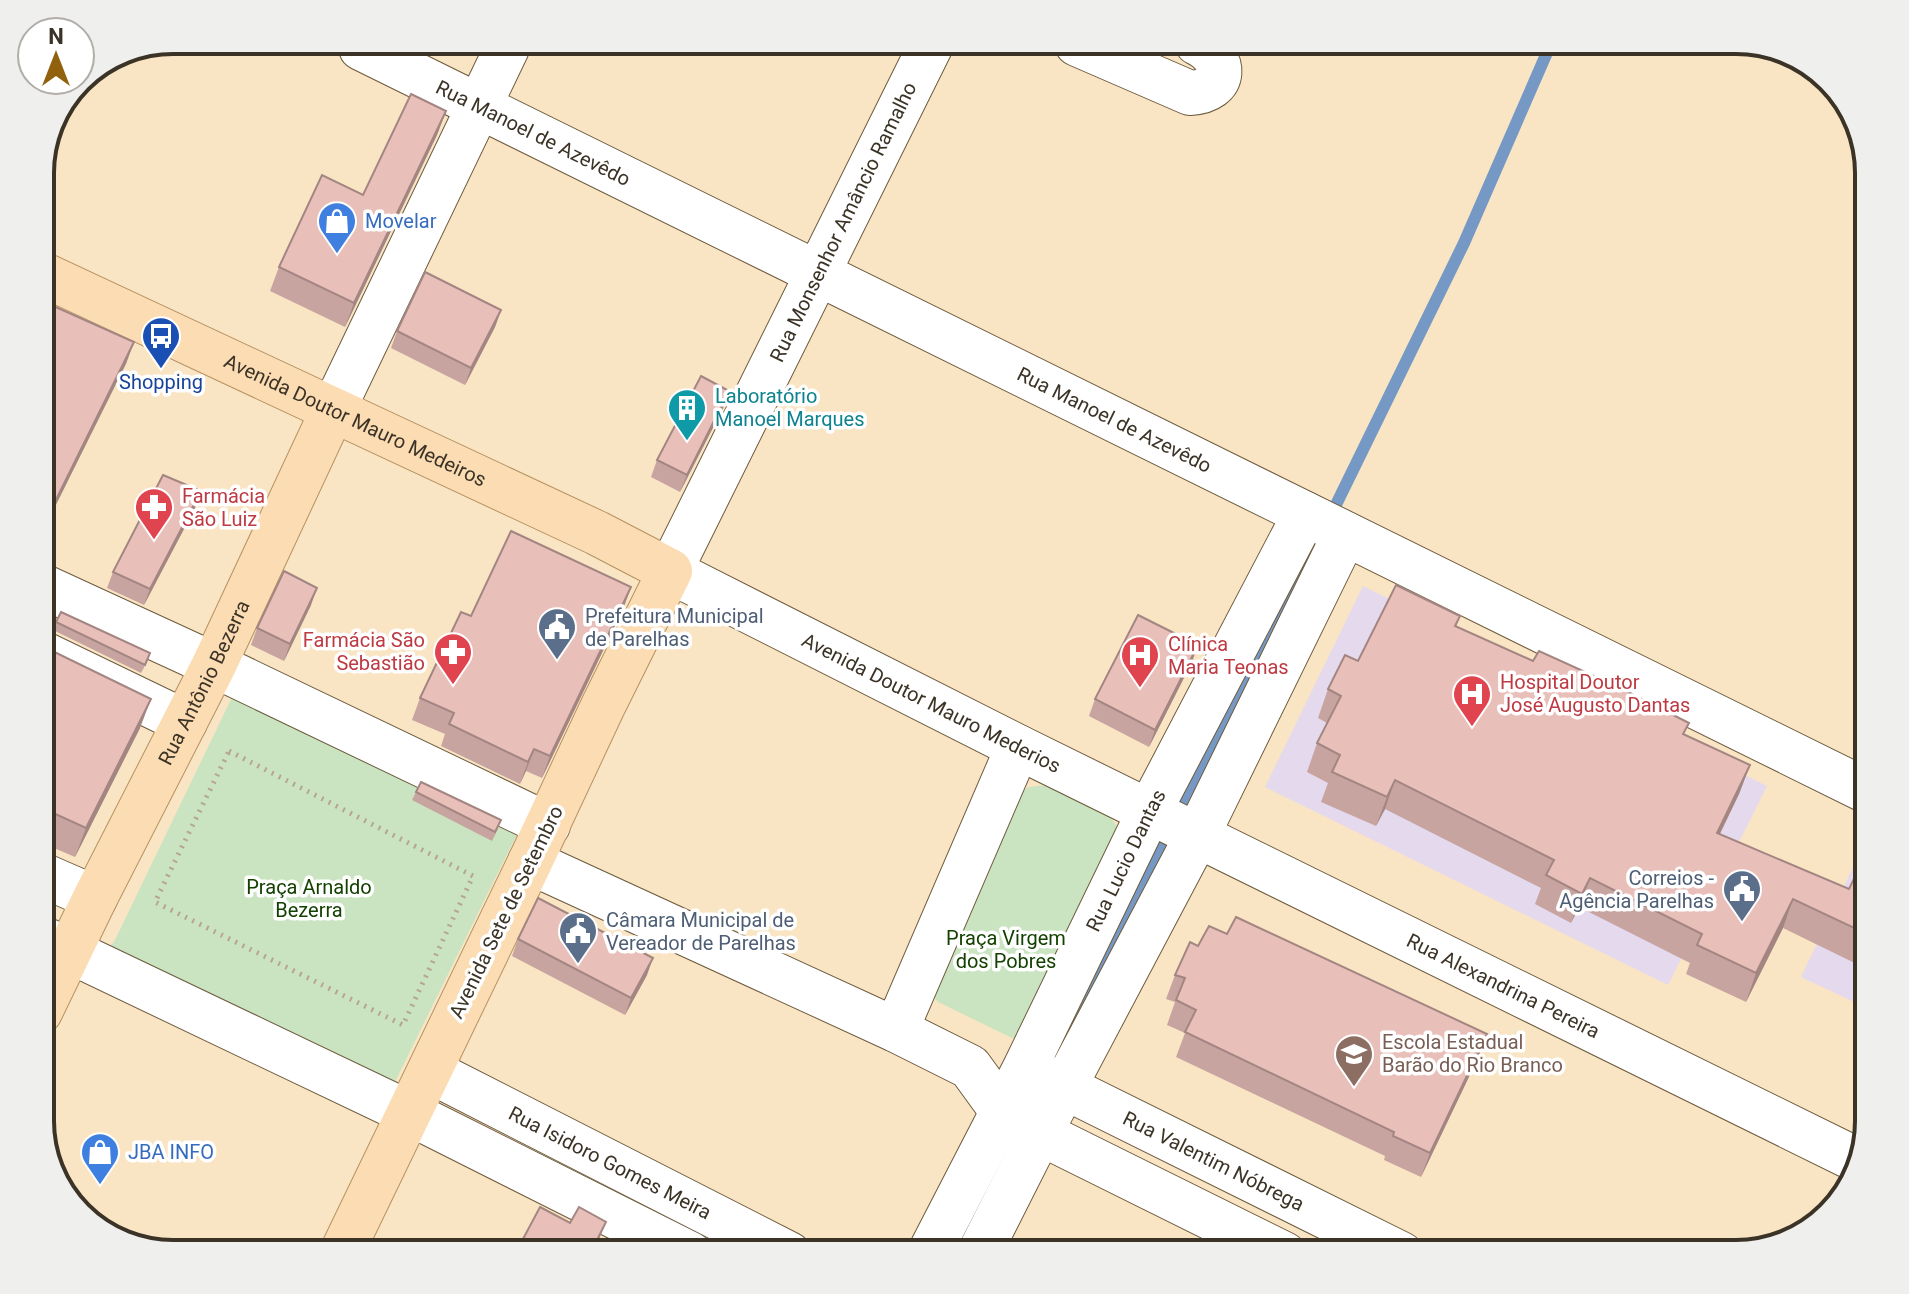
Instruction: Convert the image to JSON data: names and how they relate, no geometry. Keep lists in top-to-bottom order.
{
  "streets": {
    "main road": ["Avenida Doutor Mauro Medeiros", "Rua Antônio Bezerra", "Avenida Sete de Setembro"],
    "street": [
      "Rua Manoel de Azevêdo",
      "Rua Monsenhor Amâncio Ramalho",
      "Avenida Doutor Mauro Mederios",
      "Rua Lucio Dantas",
      "Rua Alexandrina Pereira",
      "Rua Valentim Nóbrega",
      "Rua Isidoro Gomes Meira"
    ]
  },
  "crossings": [
    ["Rua Manoel de Azevêdo", "Rua Monsenhor Amâncio Ramalho"],
    ["Rua Manoel de Azevêdo", "Rua Lucio Dantas"],
    ["Rua Monsenhor Amâncio Ramalho", "Avenida Doutor Mauro Medeiros"],
    ["Rua Monsenhor Amâncio Ramalho", "Avenida Doutor Mauro Mederios"],
    ["Rua Monsenhor Amâncio Ramalho", "Avenida Sete de Setembro"],
    ["Avenida Doutor Mauro Medeiros", "Rua Antônio Bezerra"],
    ["Avenida Doutor Mauro Medeiros", "Avenida Doutor Mauro Mederios"],
    ["Avenida Doutor Mauro Medeiros", "Avenida Sete de Setembro"],
    ["Avenida Doutor Mauro Mederios", "Rua Lucio Dantas"],
    ["Avenida Doutor Mauro Mederios", "Avenida Sete de Setembro"],
    ["Avenida Doutor Mauro Mederios", "Rua Alexandrina Pereira"],
    ["Rua Lucio Dantas", "Rua Alexandrina Pereira"],
    ["Rua Lucio Dantas", "Rua Valentim Nóbrega"],
    ["Avenida Sete de Setembro", "Rua Isidoro Gomes Meira"]
  ],
  "parks": ["Praça Arnaldo Bezerra", "Praça Virgem dos Pobres"],
  "places": {
    "shop": ["Movelar", "JBA INFO"],
    "bus stop": ["Shopping"],
    "building": ["Laboratório Manoel Marques"],
    "pharmacy": ["Farmácia São Luiz", "Farmácia São Sebastião"],
    "public building": ["Prefeitura Municipal de Parelhas", "Correios - Agência Parelhas", "Câmara Municipal de Vereador de Parelhas"],
    "hospital": ["Clínica Maria Teonas", "Hospital Doutor José Augusto Dantas"],
    "school or university": ["Escola Estadual Barão do Rio Branco"]
  },
  "north": "top"
}
